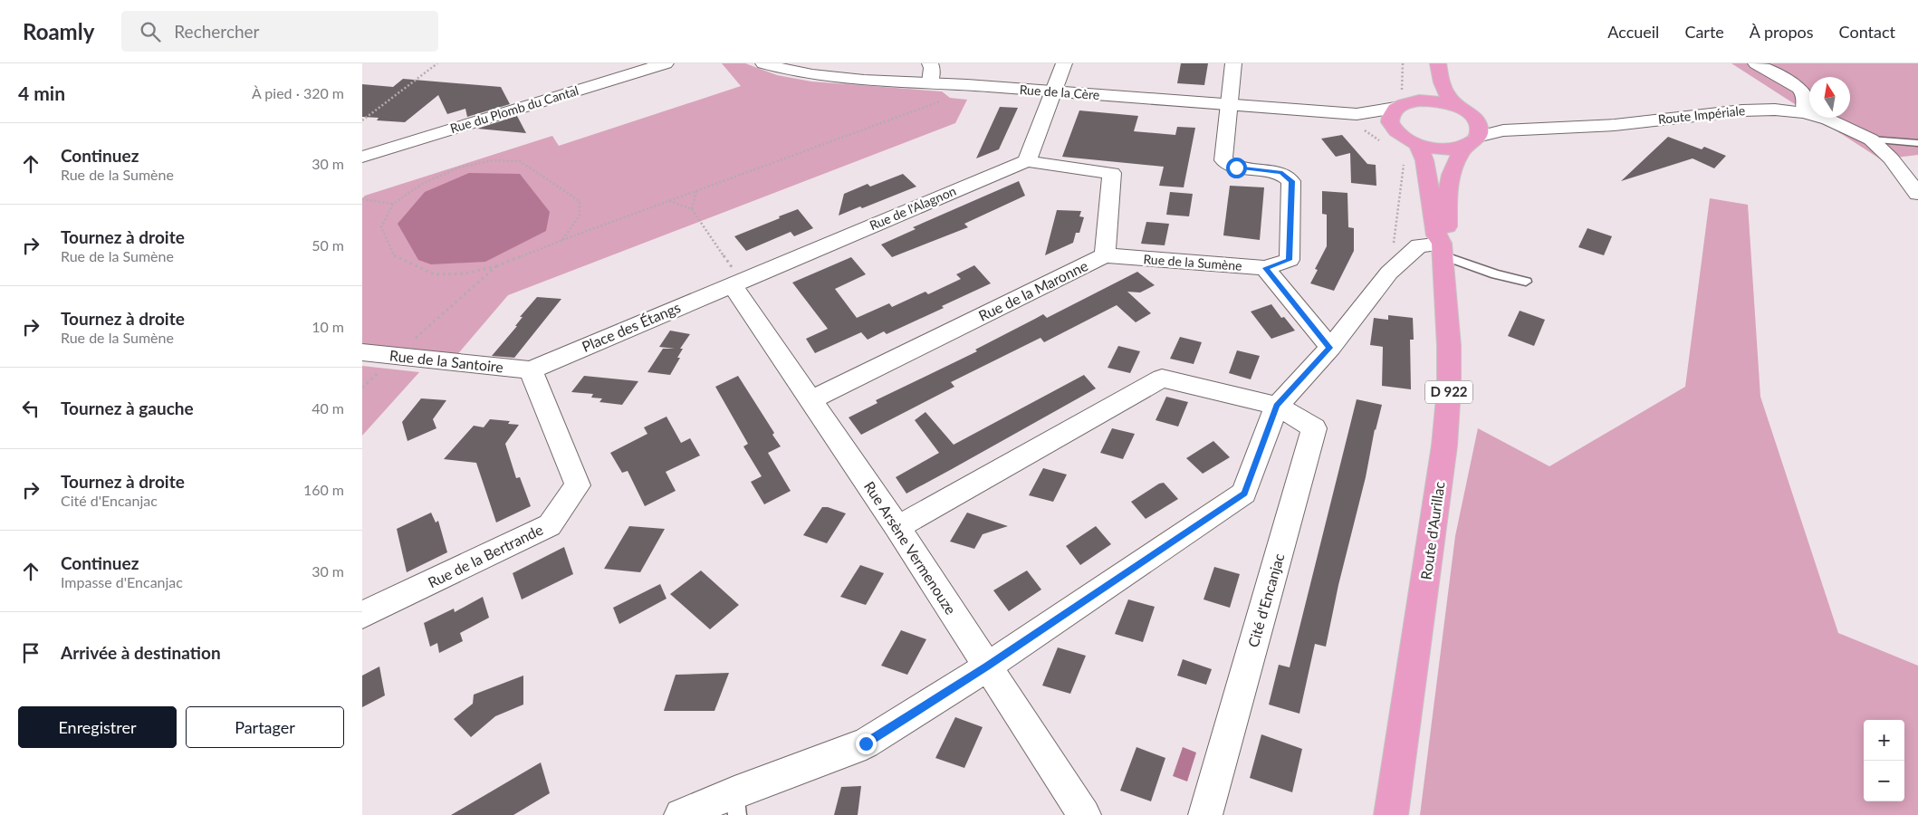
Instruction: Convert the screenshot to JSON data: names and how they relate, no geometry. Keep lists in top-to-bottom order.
{
  "streets": {
    "main road": ["D 922", "Route d'Aurillac"],
    "street": [
      "Rue de la Cère",
      "Rue du Plomb du Cantal",
      "Route Impériale",
      "Rue de l'Alagnon",
      "Rue de la Sumène",
      "Rue de la Maronne",
      "Place des Étangs",
      "Rue de la Santoire",
      "Rue Arsène Vermenouze",
      "Rue de la Bertrande",
      "Cité d'Encanjac"
    ]
  },
  "crossings": [
    ["Rue de la Cère", "Rue de la Sumène"],
    ["Route Impériale", "Route d'Aurillac"],
    ["Rue de l'Alagnon", "Rue de la Maronne"],
    ["Rue de l'Alagnon", "Place des Étangs"],
    ["Rue de l'Alagnon", "Rue Arsène Vermenouze"],
    ["Rue de la Sumène", "Rue de la Maronne"],
    ["Rue de la Maronne", "Rue Arsène Vermenouze"],
    ["Place des Étangs", "Rue de la Santoire"],
    ["Place des Étangs", "Rue Arsène Vermenouze"],
    ["Place des Étangs", "Rue de la Bertrande"],
    ["Rue de la Santoire", "Rue de la Bertrande"],
    ["Rue Arsène Vermenouze", "Cité d'Encanjac"]
  ],
  "north": "top",
  "page": {
    "header": "Roamly",
    "search": "Rechercher",
    "nav": [
      "Accueil",
      "Carte",
      "À propos",
      "Contact"
    ],
    "heading": ["4 min", "À pied · 320 m"],
    "list": [
      ["Continuez", "Rue de la Sumène", "30 m"],
      ["Tournez à droite", "Rue de la Sumène", "50 m"],
      ["Tournez à droite", "Rue de la Sumène", "10 m"],
      ["Tournez à gauche", "40 m"],
      ["Tournez à droite", "Cité d'Encanjac", "160 m"],
      ["Continuez", "Impasse d'Encanjac", "30 m"],
      "Arrivée à destination"
    ],
    "buttons": ["Enregistrer", "Partager"],
    "map_buttons": ["+", "−"]
  }
}
